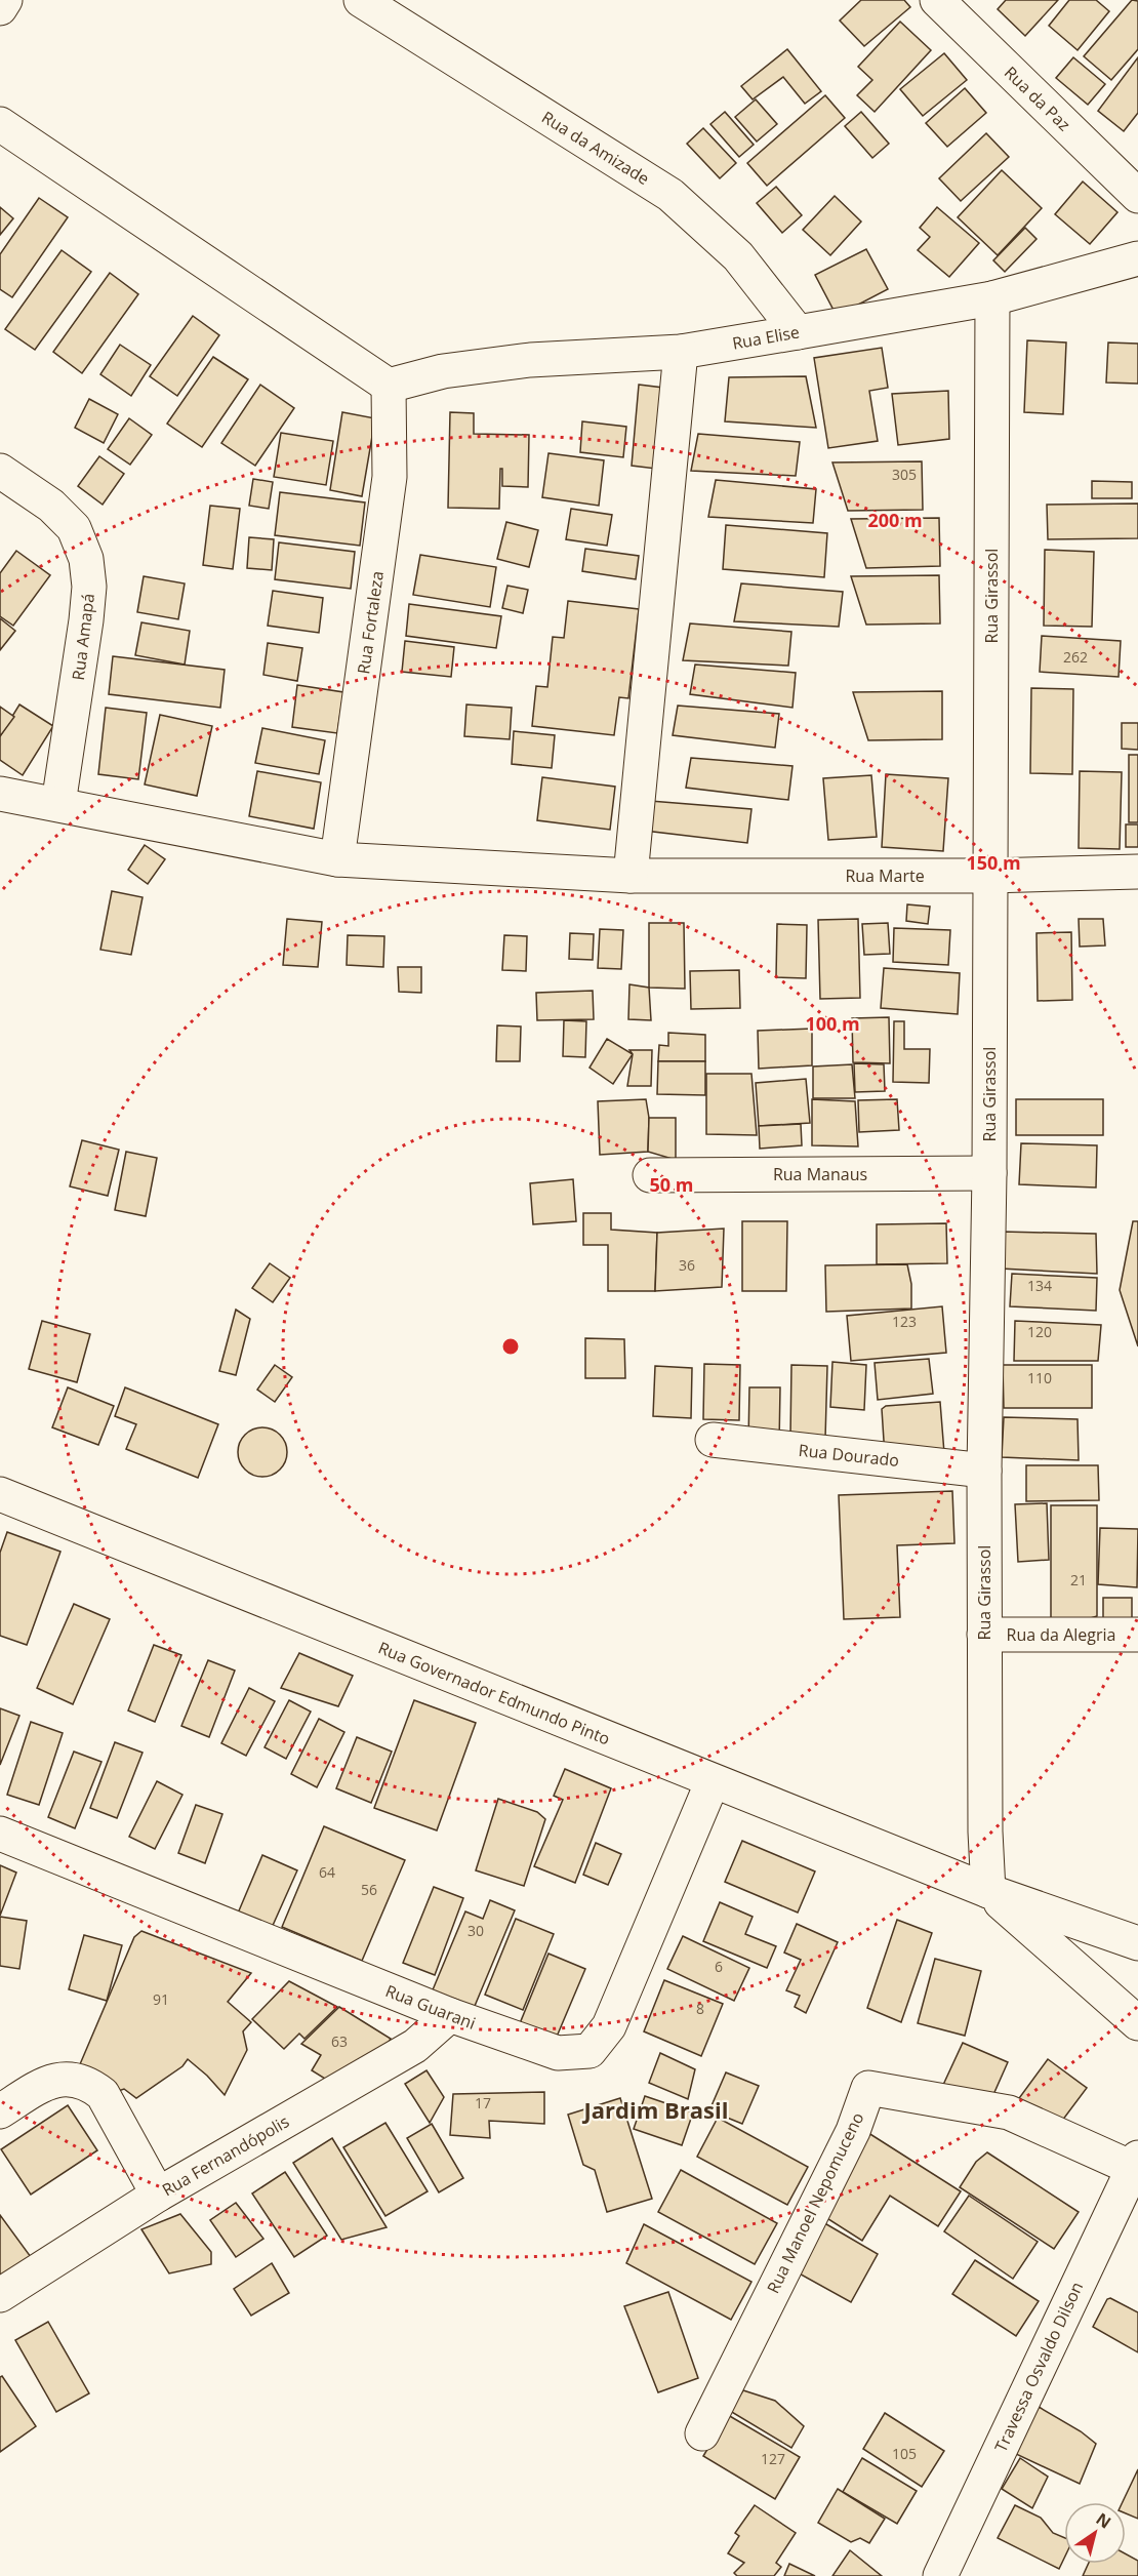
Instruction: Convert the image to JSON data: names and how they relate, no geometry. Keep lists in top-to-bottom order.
{
  "streets": {
    "street": [
      "Rua da Paz",
      "Rua da Amizade",
      "Rua Elise",
      "Rua Girassol",
      "Rua Fortaleza",
      "Rua Amapá",
      "Rua Marte",
      "Rua Manaus",
      "Rua Dourado",
      "Rua da Alegria",
      "Rua Governador Edmundo Pinto",
      "Rua Guarani",
      "Rua Fernandópolis",
      "Rua Manoel Nepomuceno",
      "Travessa Osvaldo Dilson"
    ]
  },
  "crossings": [
    ["Rua da Amizade", "Rua Elise"],
    ["Rua Elise", "Rua Girassol"],
    ["Rua Elise", "Rua Fortaleza"],
    ["Rua Girassol", "Rua Marte"],
    ["Rua Girassol", "Rua Manaus"],
    ["Rua Girassol", "Rua Dourado"],
    ["Rua Girassol", "Rua da Alegria"],
    ["Rua Girassol", "Rua Governador Edmundo Pinto"],
    ["Rua Fortaleza", "Rua Marte"],
    ["Rua Amapá", "Rua Marte"],
    ["Rua Governador Edmundo Pinto", "Rua Guarani"],
    ["Rua Guarani", "Rua Fernandópolis"],
    ["Rua Manoel Nepomuceno", "Travessa Osvaldo Dilson"]
  ],
  "districts": ["Jardim Brasil"],
  "house_numbers": [
    "305",
    "262",
    "36",
    "134",
    "123",
    "120",
    "110",
    "21",
    "64",
    "56",
    "30",
    "6",
    "91",
    "8",
    "63",
    "17",
    "105",
    "127"
  ],
  "north": "top right",
  "rings": [
    "200 m",
    "150 m",
    "100 m",
    "50 m"
  ]
}
